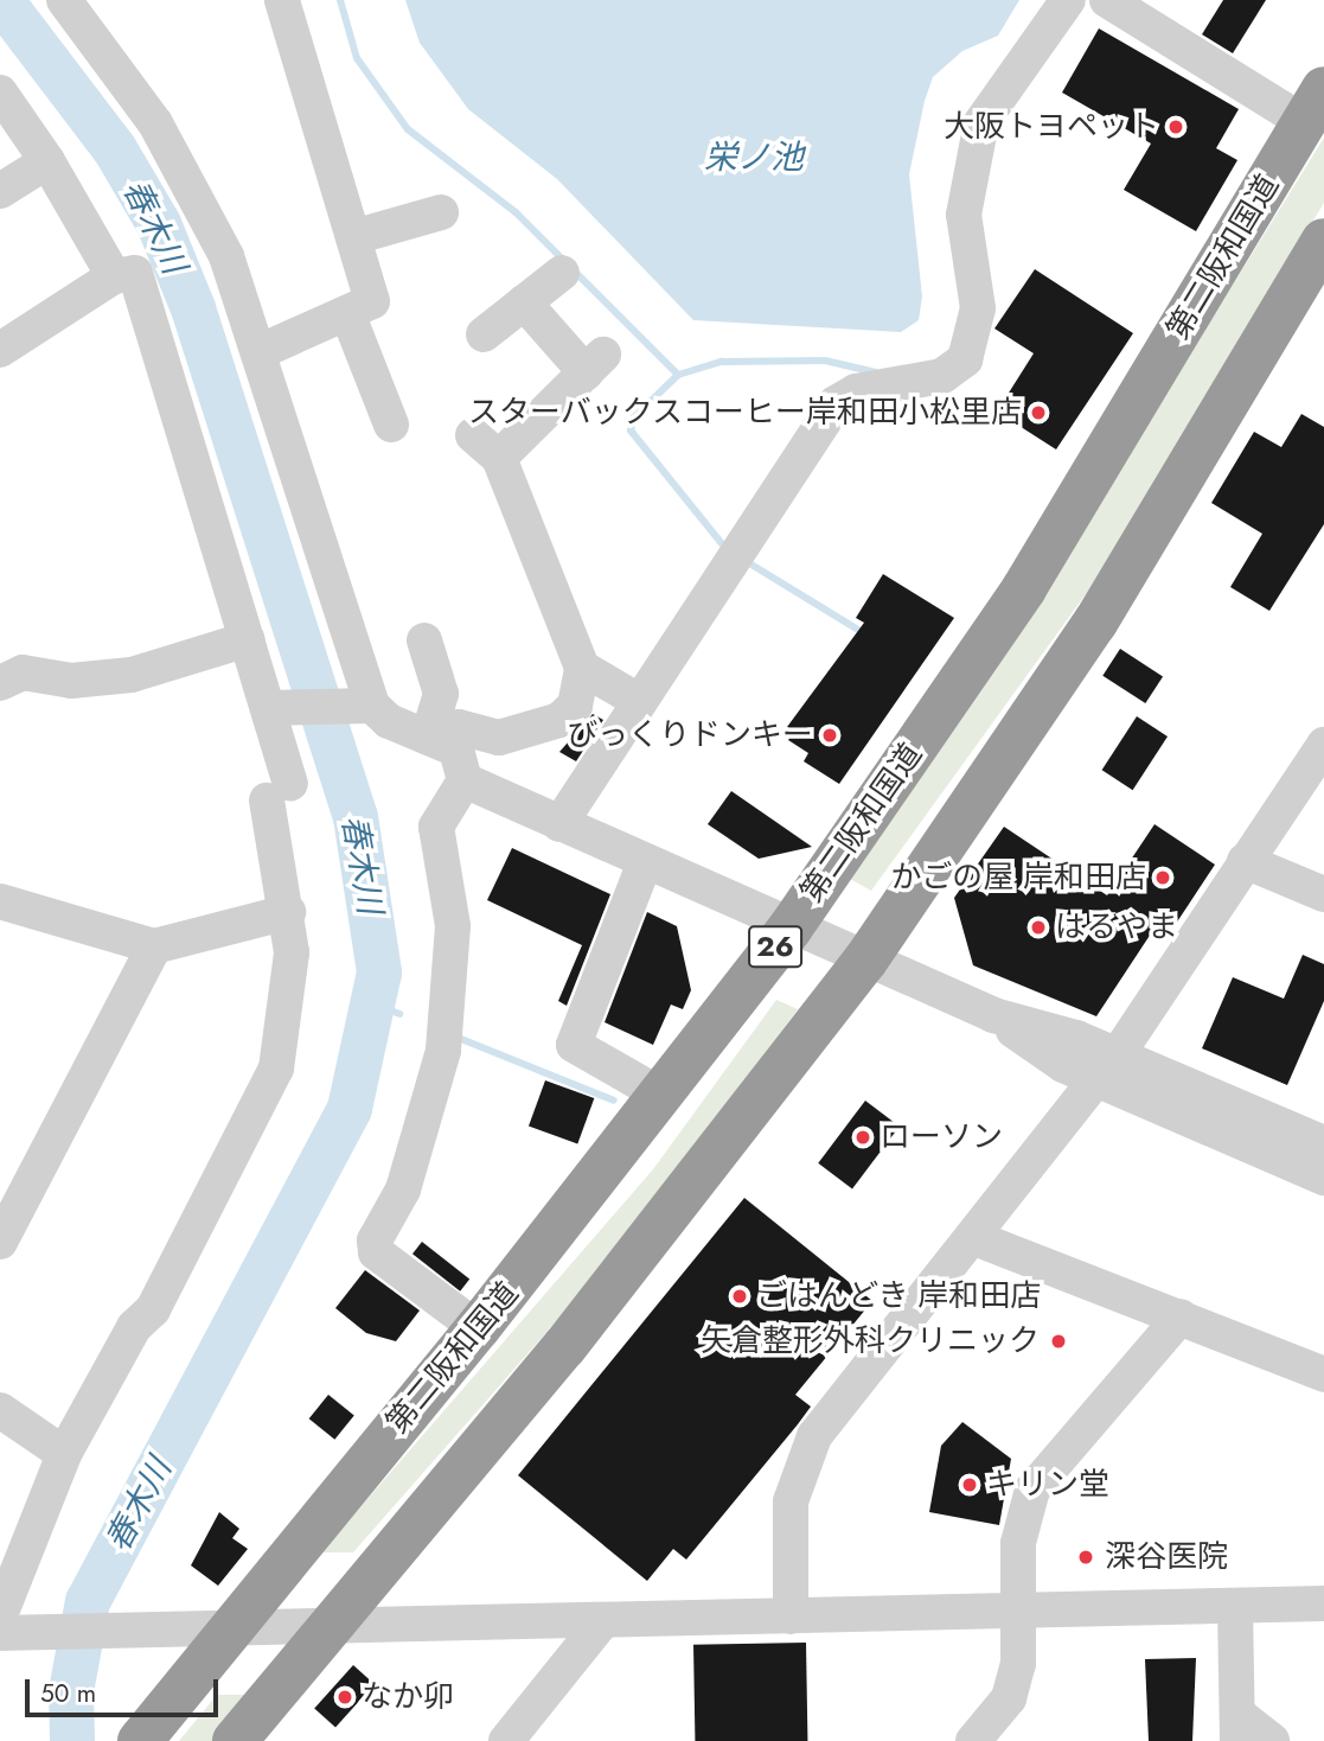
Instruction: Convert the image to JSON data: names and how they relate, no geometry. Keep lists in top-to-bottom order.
{
  "streets": {
    "highway": ["第二阪和国道", "26"]
  },
  "water": ["栄ノ池", "春木川"],
  "places": [
    "大阪トヨペット",
    "スターバックスコーヒー岸和田小松里店",
    "びっくりドンキー",
    "かごの屋 岸和田店",
    "はるやま",
    "ローソン",
    "ごはんどき 岸和田店",
    "矢倉整形外科クリニック",
    "キリン堂",
    "深谷医院",
    "なか卯"
  ],
  "scale_bar": "50 m"
}
